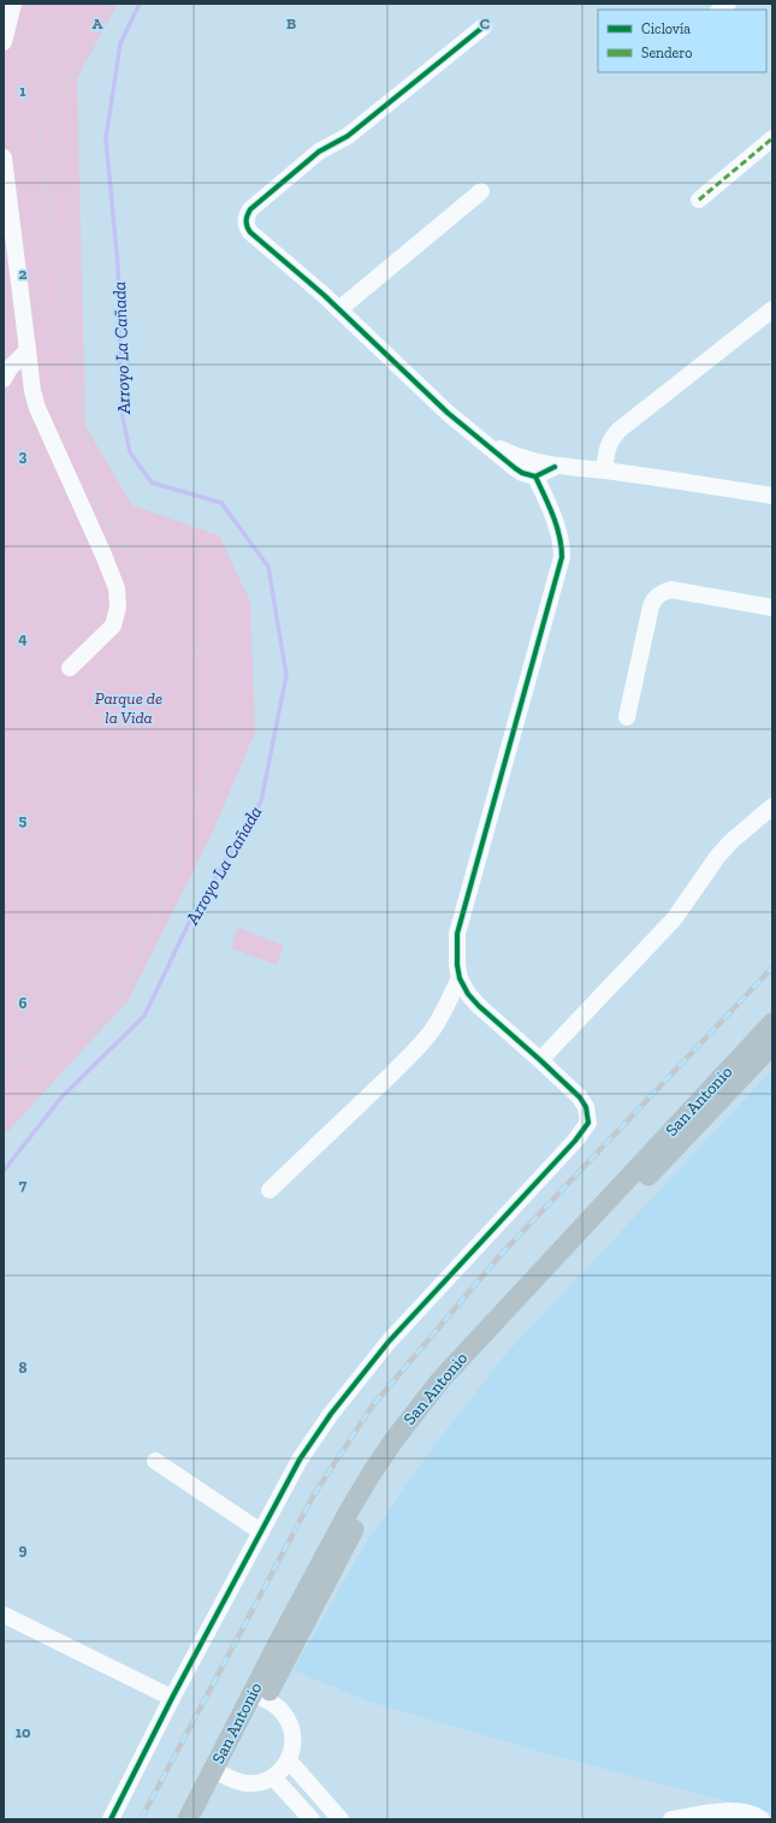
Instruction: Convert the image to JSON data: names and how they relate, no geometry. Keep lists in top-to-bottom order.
{
  "streets": {
    "main road": ["San Antonio"]
  },
  "water": ["Arroyo La Cañada"],
  "parks": ["Parque de la Vida"],
  "legend": ["Ciclovía", "Sendero"],
  "grid": {
    "columns": ["A", "B", "C"],
    "rows": [
      "1",
      "2",
      "3",
      "4",
      "5",
      "6",
      "7",
      "8",
      "9",
      "10"
    ]
  }
}
